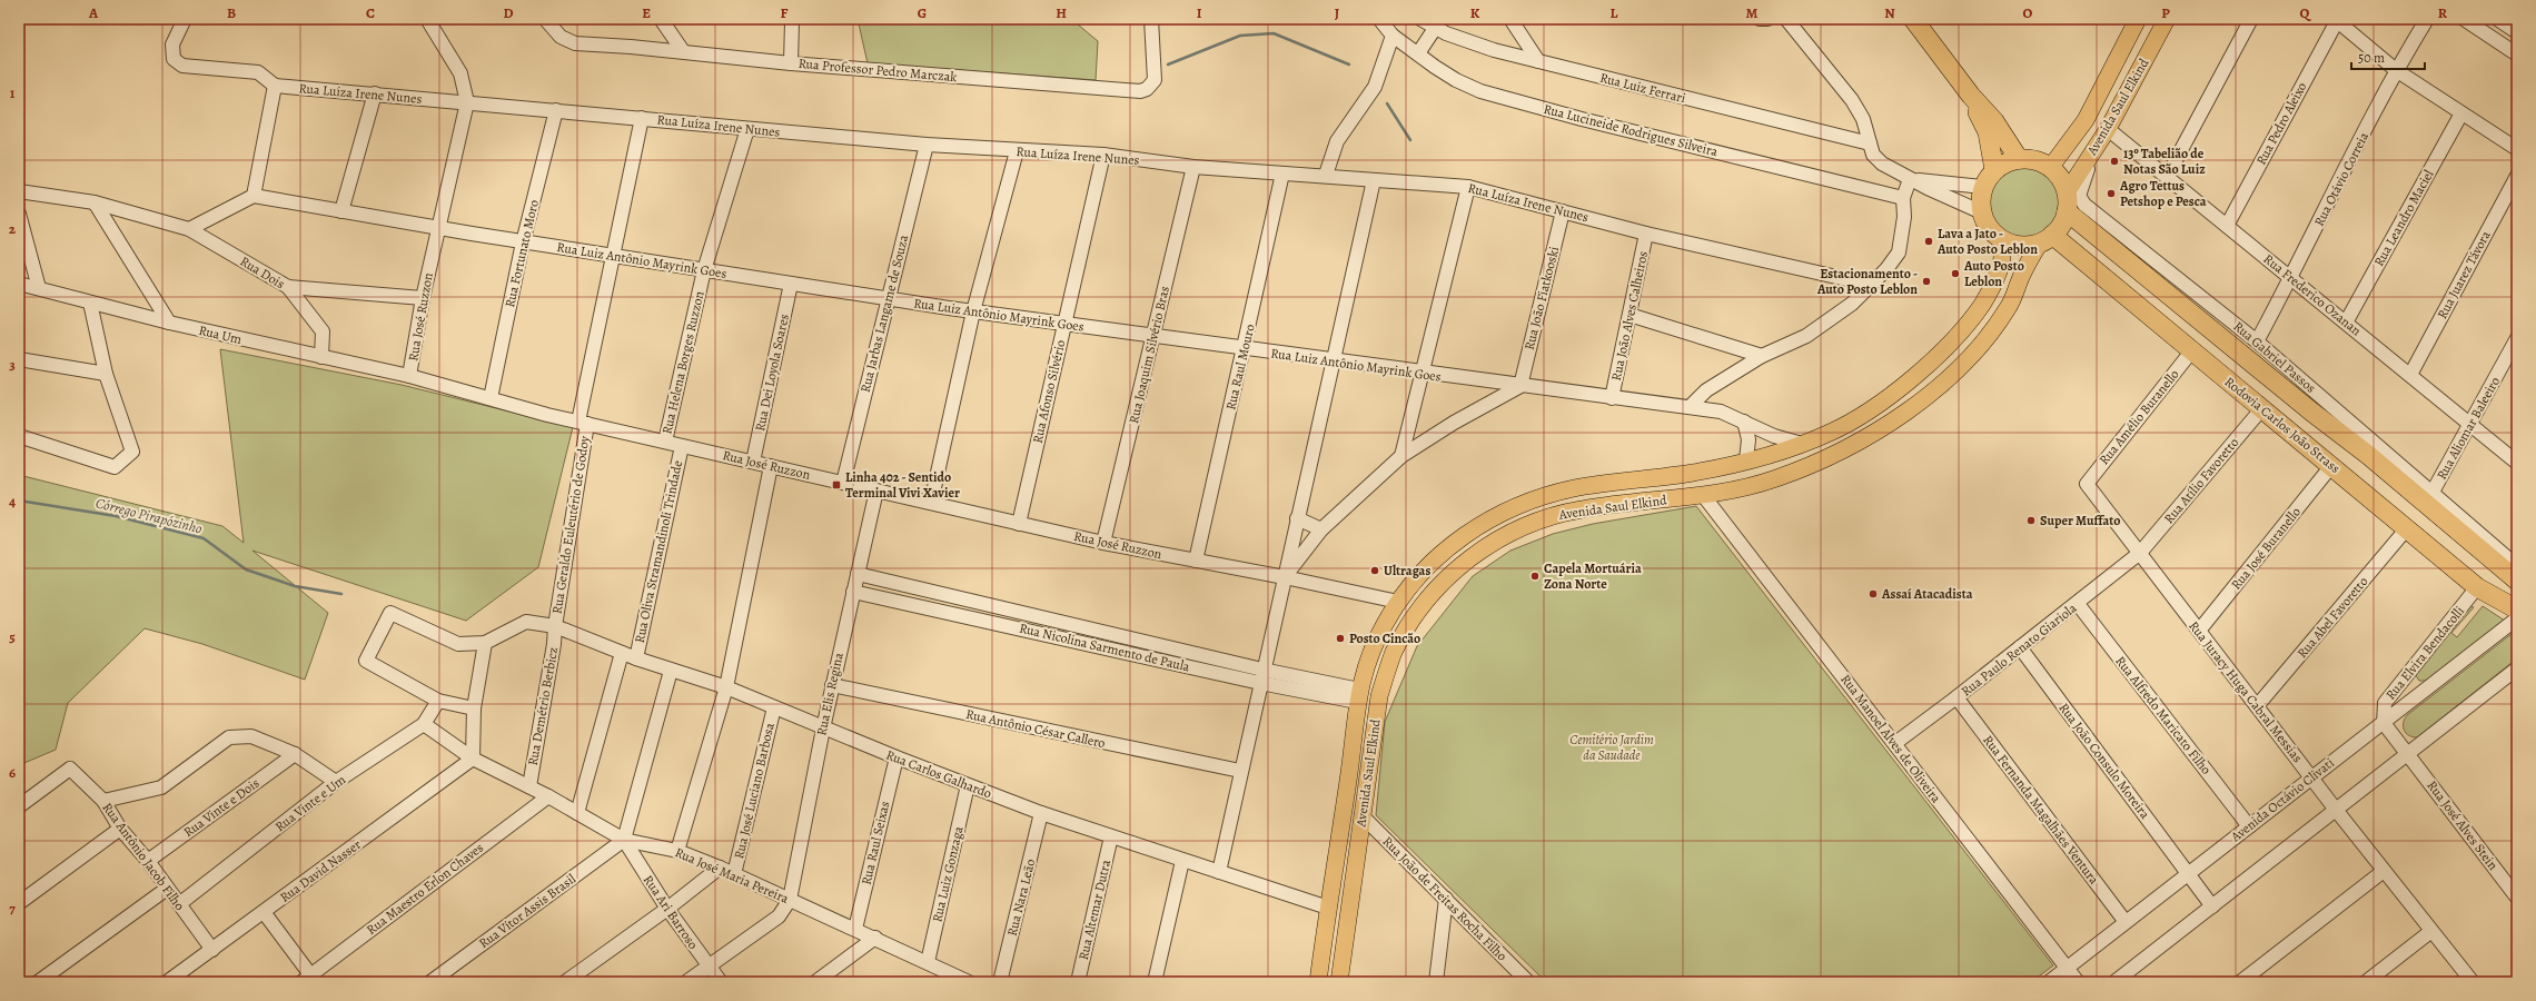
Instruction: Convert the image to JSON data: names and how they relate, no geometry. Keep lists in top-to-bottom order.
{
  "streets": {
    "highway": ["Rodovia Carlos João Strass"],
    "main road": ["Avenida Saul Elkind"],
    "street": [
      "Rua Professor Pedro Marczak",
      "Rua Luiz Ferrari",
      "Rua Luíza Irene Nunes",
      "Rua Pedro Aleixo",
      "Rua Lucineide Rodrigues Silveira",
      "Rua Otávio Correia",
      "Rua Leandro Maciel",
      "Rua Fortunato Moro",
      "Rua Luiz Antônio Mayrink Goes",
      "Rua Dois",
      "Rua Juarez Távora",
      "Rua Frederico Ozanan",
      "Rua João Fiatkooski",
      "Rua Jarbas Langame de Souza",
      "Rua João Alves Calheiros",
      "Rua José Ruzzon",
      "Rua Um",
      "Rua Joaquim Silvério Bras",
      "Rua Gabriel Passos",
      "Rua Helena Borges Ruzzon",
      "Rua Raul Mouro",
      "Rua Dei Loyola Soares",
      "Rua Afonso Silvério",
      "Rua Amélio Buranello",
      "Rua Aliomar Baleeiro",
      "Rua Atílio Favoretto",
      "Rua Geraldo Euleutério de Godoy",
      "Rua José Buranello",
      "Rua Oliva Stramandinoli Trindade",
      "Rua Abel Favoretto",
      "Rua Nicolina Sarmento de Paula",
      "Rua Paulo Renato Giariola",
      "Rua Elvira Bendacolli",
      "Rua Juracy Huga Cabral Messias",
      "Rua Elis Regina",
      "Rua Demétrio Berbicz",
      "Rua Alfredo Maricato Filho",
      "Rua Antônio César Callero",
      "Rua Manoel Alves de Oliveira",
      "Rua João Consulo Moreira",
      "Rua Carlos Galhardo",
      "Rua José Luciano Barbosa",
      "Avenida Octávio Clivati",
      "Rua Vinte e Um",
      "Rua Vinte e Dois",
      "Rua Fernanda Magalhães Ventura",
      "Rua José Alves Stein",
      "Rua Raul Seixas",
      "Rua Antônio Jacob Filho",
      "Rua David Nasser",
      "Rua Luiz Gonzaga",
      "Rua José Maria Pereira",
      "Rua Maestro Erlon Chaves",
      "Rua Nara Leão",
      "Rua João de Freitas Rocha Filho",
      "Rua Altemar Dutra",
      "Rua Vítor Assis Brasil",
      "Rua Ari Barroso"
    ]
  },
  "crossings": [
    ["Rua Luíza Irene Nunes", "Rua Fortunato Moro"],
    ["Rua Luíza Irene Nunes", "Rua João Fiatkooski"],
    ["Rua Luíza Irene Nunes", "Rua Jarbas Langame de Souza"],
    ["Rua Luíza Irene Nunes", "Rua João Alves Calheiros"],
    ["Rua Luíza Irene Nunes", "Rua José Ruzzon"],
    ["Rua Luíza Irene Nunes", "Rua Joaquim Silvério Bras"],
    ["Rua Luíza Irene Nunes", "Rua Helena Borges Ruzzon"],
    ["Rua Luíza Irene Nunes", "Rua Raul Mouro"],
    ["Rua Luíza Irene Nunes", "Rua Afonso Silvério"],
    ["Rua Luíza Irene Nunes", "Rua Geraldo Euleutério de Godoy"],
    ["Avenida Saul Elkind", "Rua Luiz Antônio Mayrink Goes"],
    ["Avenida Saul Elkind", "Rua Frederico Ozanan"],
    ["Avenida Saul Elkind", "Rua José Ruzzon"],
    ["Avenida Saul Elkind", "Rua Gabriel Passos"],
    ["Avenida Saul Elkind", "Rodovia Carlos João Strass"],
    ["Avenida Saul Elkind", "Rua Nicolina Sarmento de Paula"],
    ["Avenida Saul Elkind", "Rua Manoel Alves de Oliveira"],
    ["Avenida Saul Elkind", "Rua Carlos Galhardo"],
    ["Avenida Saul Elkind", "Rua João de Freitas Rocha Filho"],
    ["Rua Pedro Aleixo", "Rua Frederico Ozanan"],
    ["Rua Otávio Correia", "Rua Frederico Ozanan"],
    ["Rua Otávio Correia", "Rua Gabriel Passos"],
    ["Rua Leandro Maciel", "Rua Frederico Ozanan"],
    ["Rua Fortunato Moro", "Rua Luiz Antônio Mayrink Goes"],
    ["Rua Fortunato Moro", "Rua José Ruzzon"],
    ["Rua Luiz Antônio Mayrink Goes", "Rua João Fiatkooski"],
    ["Rua Luiz Antônio Mayrink Goes", "Rua Jarbas Langame de Souza"],
    ["Rua Luiz Antônio Mayrink Goes", "Rua João Alves Calheiros"],
    ["Rua Luiz Antônio Mayrink Goes", "Rua José Ruzzon"],
    ["Rua Luiz Antônio Mayrink Goes", "Rua Joaquim Silvério Bras"],
    ["Rua Luiz Antônio Mayrink Goes", "Rua Helena Borges Ruzzon"],
    ["Rua Luiz Antônio Mayrink Goes", "Rua Raul Mouro"],
    ["Rua Luiz Antônio Mayrink Goes", "Rua Dei Loyola Soares"],
    ["Rua Luiz Antônio Mayrink Goes", "Rua Afonso Silvério"],
    ["Rua Luiz Antônio Mayrink Goes", "Rua Geraldo Euleutério de Godoy"],
    ["Rua Dois", "Rua Um"],
    ["Rua Juarez Távora", "Rua Frederico Ozanan"],
    ["Rua Frederico Ozanan", "Rua Gabriel Passos"],
    ["Rua Frederico Ozanan", "Rua Aliomar Baleeiro"],
    ["Rua Jarbas Langame de Souza", "Rua José Ruzzon"],
    ["Rua José Ruzzon", "Rua Um"],
    ["Rua José Ruzzon", "Rua Joaquim Silvério Bras"],
    ["Rua José Ruzzon", "Rua Helena Borges Ruzzon"],
    ["Rua José Ruzzon", "Rua Raul Mouro"],
    ["Rua José Ruzzon", "Rua Dei Loyola Soares"],
    ["Rua José Ruzzon", "Rua Afonso Silvério"],
    ["Rua José Ruzzon", "Rua Geraldo Euleutério de Godoy"],
    ["Rua José Ruzzon", "Rua Oliva Stramandinoli Trindade"],
    ["Rua José Ruzzon", "Rua Elis Regina"],
    ["Rua Gabriel Passos", "Rua Aliomar Baleeiro"],
    ["Rua Amélio Buranello", "Rodovia Carlos João Strass"],
    ["Rua Amélio Buranello", "Rua Juracy Huga Cabral Messias"],
    ["Rodovia Carlos João Strass", "Rua Atílio Favoretto"],
    ["Rodovia Carlos João Strass", "Rua José Buranello"],
    ["Rodovia Carlos João Strass", "Rua Abel Favoretto"],
    ["Rodovia Carlos João Strass", "Rua Elvira Bendacolli"],
    ["Rua Atílio Favoretto", "Rua Paulo Renato Giariola"],
    ["Rua Atílio Favoretto", "Rua Juracy Huga Cabral Messias"],
    ["Rua Geraldo Euleutério de Godoy", "Rua Demétrio Berbicz"],
    ["Rua Geraldo Euleutério de Godoy", "Rua Carlos Galhardo"],
    ["Rua José Buranello", "Rua Juracy Huga Cabral Messias"],
    ["Rua Oliva Stramandinoli Trindade", "Rua Carlos Galhardo"],
    ["Rua Abel Favoretto", "Rua Juracy Huga Cabral Messias"],
    ["Rua Nicolina Sarmento de Paula", "Rua Elis Regina"],
    ["Rua Paulo Renato Giariola", "Rua Juracy Huga Cabral Messias"],
    ["Rua Paulo Renato Giariola", "Rua Alfredo Maricato Filho"],
    ["Rua Paulo Renato Giariola", "Rua Manoel Alves de Oliveira"],
    ["Rua Paulo Renato Giariola", "Rua João Consulo Moreira"],
    ["Rua Paulo Renato Giariola", "Rua Fernanda Magalhães Ventura"],
    ["Rua Elvira Bendacolli", "Avenida Octávio Clivati"],
    ["Rua Elvira Bendacolli", "Rua José Alves Stein"],
    ["Rua Juracy Huga Cabral Messias", "Avenida Octávio Clivati"],
    ["Rua Elis Regina", "Rua Antônio César Callero"],
    ["Rua Elis Regina", "Rua Carlos Galhardo"],
    ["Rua Elis Regina", "Rua José Maria Pereira"],
    ["Rua Demétrio Berbicz", "Rua Carlos Galhardo"],
    ["Rua Demétrio Berbicz", "Rua José Maria Pereira"],
    ["Rua Alfredo Maricato Filho", "Avenida Octávio Clivati"],
    ["Rua Manoel Alves de Oliveira", "Avenida Octávio Clivati"],
    ["Rua João Consulo Moreira", "Avenida Octávio Clivati"],
    ["Rua Carlos Galhardo", "Rua José Luciano Barbosa"],
    ["Rua Carlos Galhardo", "Rua Raul Seixas"],
    ["Rua Carlos Galhardo", "Rua Luiz Gonzaga"],
    ["Rua Carlos Galhardo", "Rua Nara Leão"],
    ["Rua Carlos Galhardo", "Rua Altemar Dutra"],
    ["Rua José Luciano Barbosa", "Rua José Maria Pereira"],
    ["Avenida Octávio Clivati", "Rua Fernanda Magalhães Ventura"],
    ["Avenida Octávio Clivati", "Rua José Alves Stein"],
    ["Rua Vinte e Um", "Rua Antônio Jacob Filho"],
    ["Rua Vinte e Um", "Rua José Maria Pereira"],
    ["Rua Vinte e Dois", "Rua Antônio Jacob Filho"],
    ["Rua Raul Seixas", "Rua José Maria Pereira"],
    ["Rua Antônio Jacob Filho", "Rua David Nasser"],
    ["Rua David Nasser", "Rua José Maria Pereira"],
    ["Rua Luiz Gonzaga", "Rua José Maria Pereira"],
    ["Rua José Maria Pereira", "Rua Maestro Erlon Chaves"],
    ["Rua José Maria Pereira", "Rua Vítor Assis Brasil"],
    ["Rua José Maria Pereira", "Rua Ari Barroso"],
    ["Rua Vítor Assis Brasil", "Rua Ari Barroso"]
  ],
  "water": ["Córrego Pirapózinho"],
  "parks": ["Cemitério Jardim da Saudade"],
  "places": {
    "other": [
      "13º Tabelião de Notas São Luiz",
      "Agro Tettus Petshop e Pesca",
      "Lava a Jato - Auto Posto Leblon",
      "Auto Posto Leblon",
      "Estacionamento - Auto Posto Leblon",
      "Super Muffato",
      "Ultragas",
      "Capela Mortuária Zona Norte",
      "Assaí Atacadista",
      "Posto Cincão"
    ],
    "transit": ["Linha 402 - Sentido Terminal Vivi Xavier"]
  },
  "scale_bar": "50 m",
  "grid": {
    "columns": [
      "A",
      "B",
      "C",
      "D",
      "E",
      "F",
      "G",
      "H",
      "I",
      "J",
      "K",
      "L",
      "M",
      "N",
      "O",
      "P",
      "Q",
      "R"
    ],
    "rows": [
      "1",
      "2",
      "3",
      "4",
      "5",
      "6",
      "7"
    ]
  }
}
